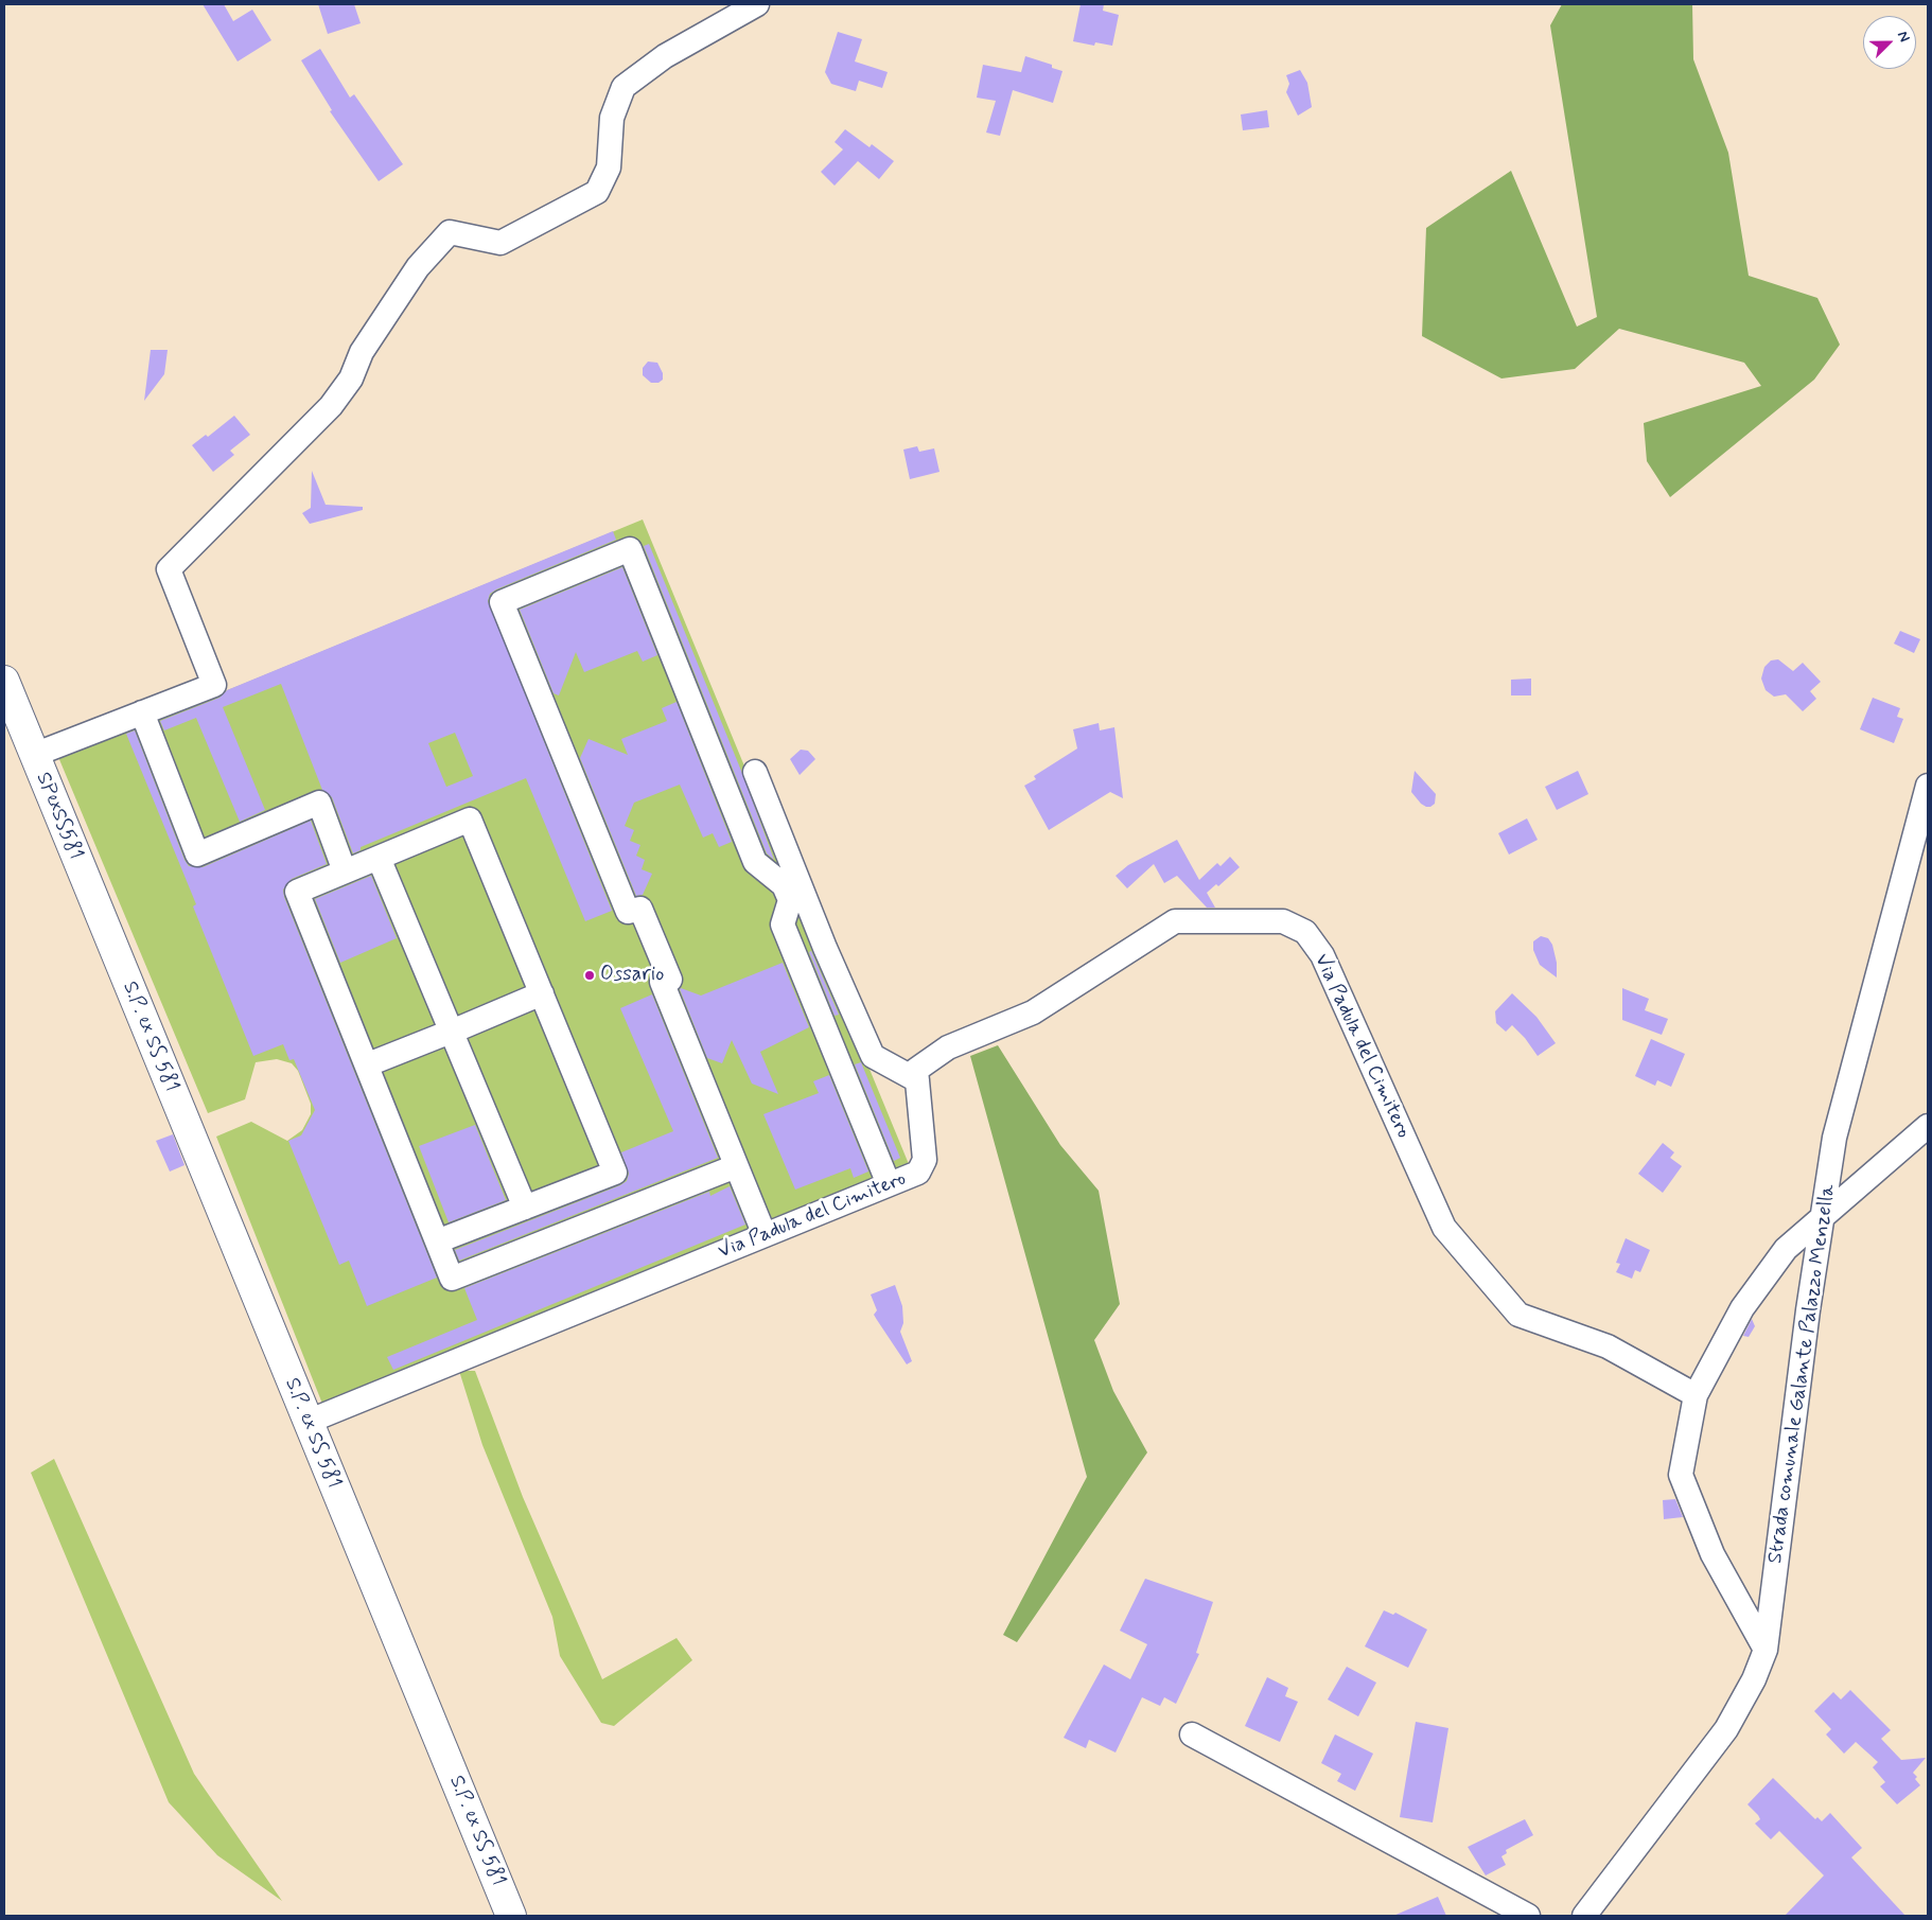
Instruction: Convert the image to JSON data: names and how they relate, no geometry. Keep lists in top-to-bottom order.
{
  "streets": {
    "main road": ["SPexSS581", "S.P. ex SS 581"],
    "street": ["Via Padula del Cimitero", "Strada comunale Galante Palazzo Menzella"]
  },
  "crossings": [
    ["SPexSS581", "S.P. ex SS 581"],
    ["S.P. ex SS 581", "Via Padula del Cimitero"]
  ],
  "places": ["Ossario"],
  "north": "top right"
}
